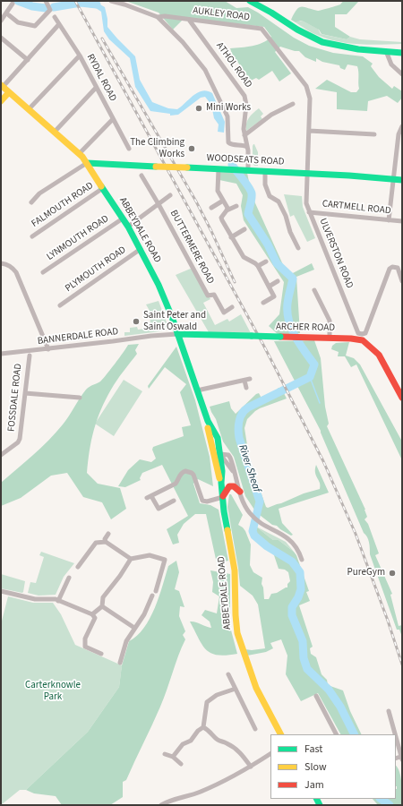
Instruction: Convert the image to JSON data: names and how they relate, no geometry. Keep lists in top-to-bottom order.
{
  "streets": {
    "main road": ["WOODSEATS ROAD", "ABBEYDALE ROAD", "ARCHER ROAD"],
    "street": [
      "AUKLEY ROAD",
      "ATHOL ROAD",
      "RYDAL ROAD",
      "FALMOUTH ROAD",
      "CARTMELL ROAD",
      "LYNMOUTH ROAD",
      "BUTTERMERE ROAD",
      "ULVERSTON ROAD",
      "PLYMOUTH ROAD",
      "BANNERDALE ROAD",
      "FOSSDALE ROAD"
    ]
  },
  "crossings": [
    ["AUKLEY ROAD", "ATHOL ROAD"],
    ["AUKLEY ROAD", "ULVERSTON ROAD"],
    ["ATHOL ROAD", "WOODSEATS ROAD"],
    ["WOODSEATS ROAD", "ABBEYDALE ROAD"],
    ["WOODSEATS ROAD", "ULVERSTON ROAD"],
    ["FALMOUTH ROAD", "ABBEYDALE ROAD"],
    ["CARTMELL ROAD", "ULVERSTON ROAD"],
    ["ABBEYDALE ROAD", "LYNMOUTH ROAD"],
    ["ABBEYDALE ROAD", "PLYMOUTH ROAD"],
    ["ABBEYDALE ROAD", "ARCHER ROAD"],
    ["ABBEYDALE ROAD", "BANNERDALE ROAD"],
    ["ARCHER ROAD", "BANNERDALE ROAD"]
  ],
  "water": ["River Sheaf"],
  "parks": ["Carterknowle Park"],
  "places": [
    "Mini Works",
    "The Climbing Works",
    "Saint Peter and Saint Oswald",
    "PureGym"
  ],
  "legend": ["Fast", "Slow", "Jam"]
}
